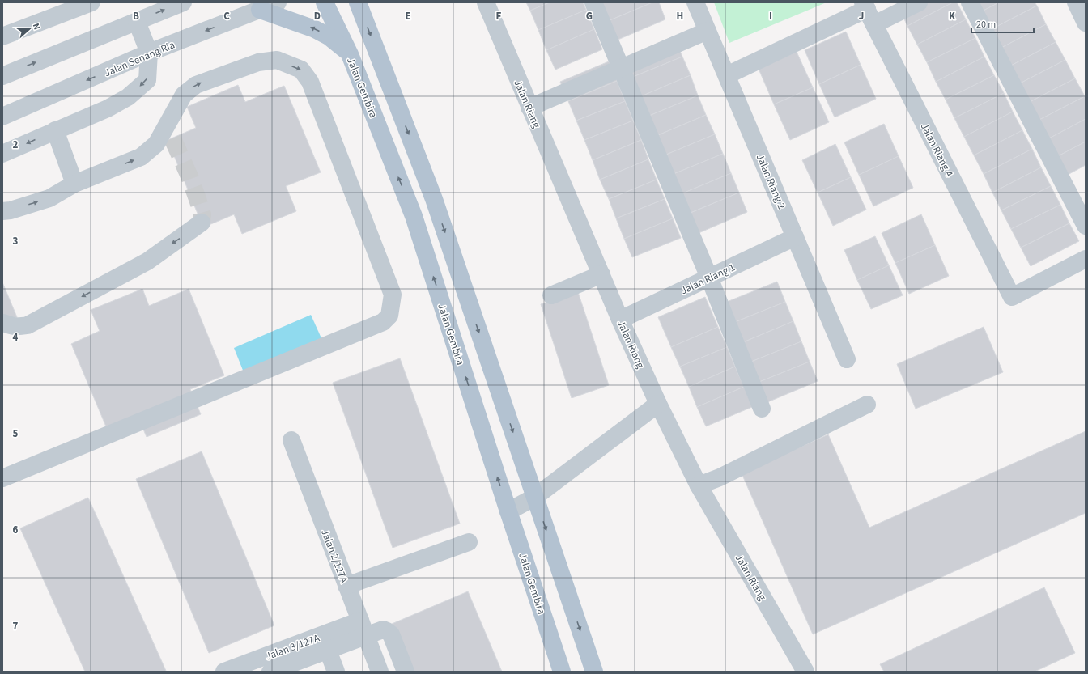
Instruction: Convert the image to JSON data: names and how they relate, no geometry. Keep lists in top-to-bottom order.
{
  "streets": {
    "main road": ["Jalan Gembira"],
    "street": [
      "Jalan Senang Ria",
      "Jalan Riang",
      "Jalan Riang 4",
      "Jalan Riang 2",
      "Jalan Riang 1",
      "Jalan 2/127A",
      "Jalan 3/127A"
    ]
  },
  "crossings": [
    ["Jalan Riang", "Jalan Riang 1"],
    ["Jalan Riang 2", "Jalan Riang 1"],
    ["Jalan 2/127A", "Jalan 3/127A"]
  ],
  "scale_bar": "20 m",
  "north": "right",
  "grid": {
    "columns": [
      "B",
      "C",
      "D",
      "E",
      "F",
      "G",
      "H",
      "I",
      "J",
      "K"
    ],
    "rows": [
      "2",
      "3",
      "4",
      "5",
      "6",
      "7"
    ]
  }
}
